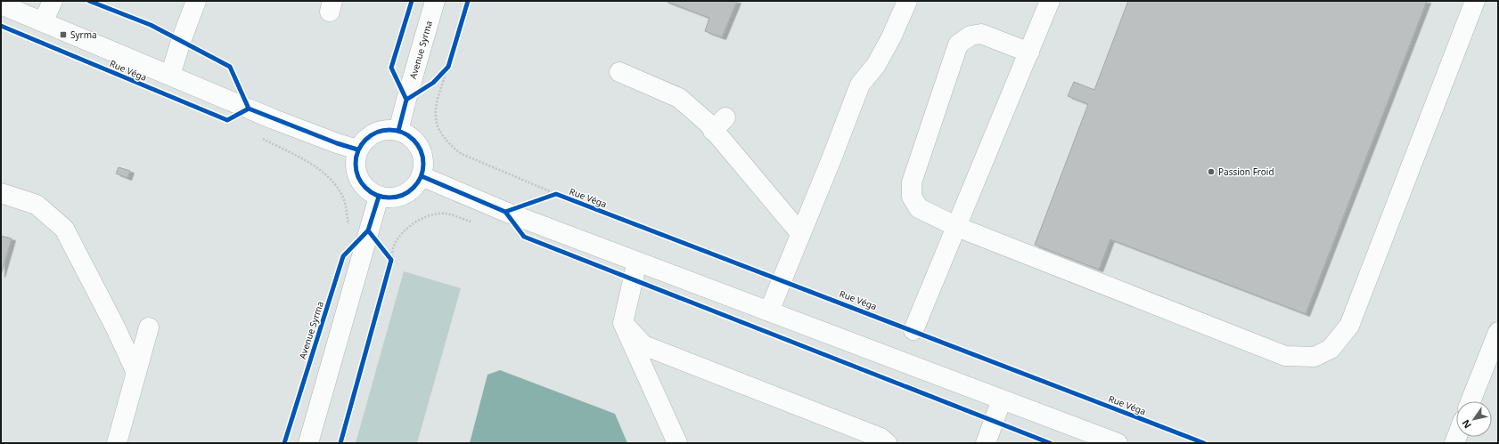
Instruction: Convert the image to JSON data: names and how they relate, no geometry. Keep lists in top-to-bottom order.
{
  "streets": {
    "street": ["Avenue Syrma", "Rue Véga"]
  },
  "crossings": [
    ["Avenue Syrma", "Rue Véga"]
  ],
  "places": {
    "transit": ["Syrma"],
    "other": ["Passion Froid"]
  },
  "north": "bottom left"
}
